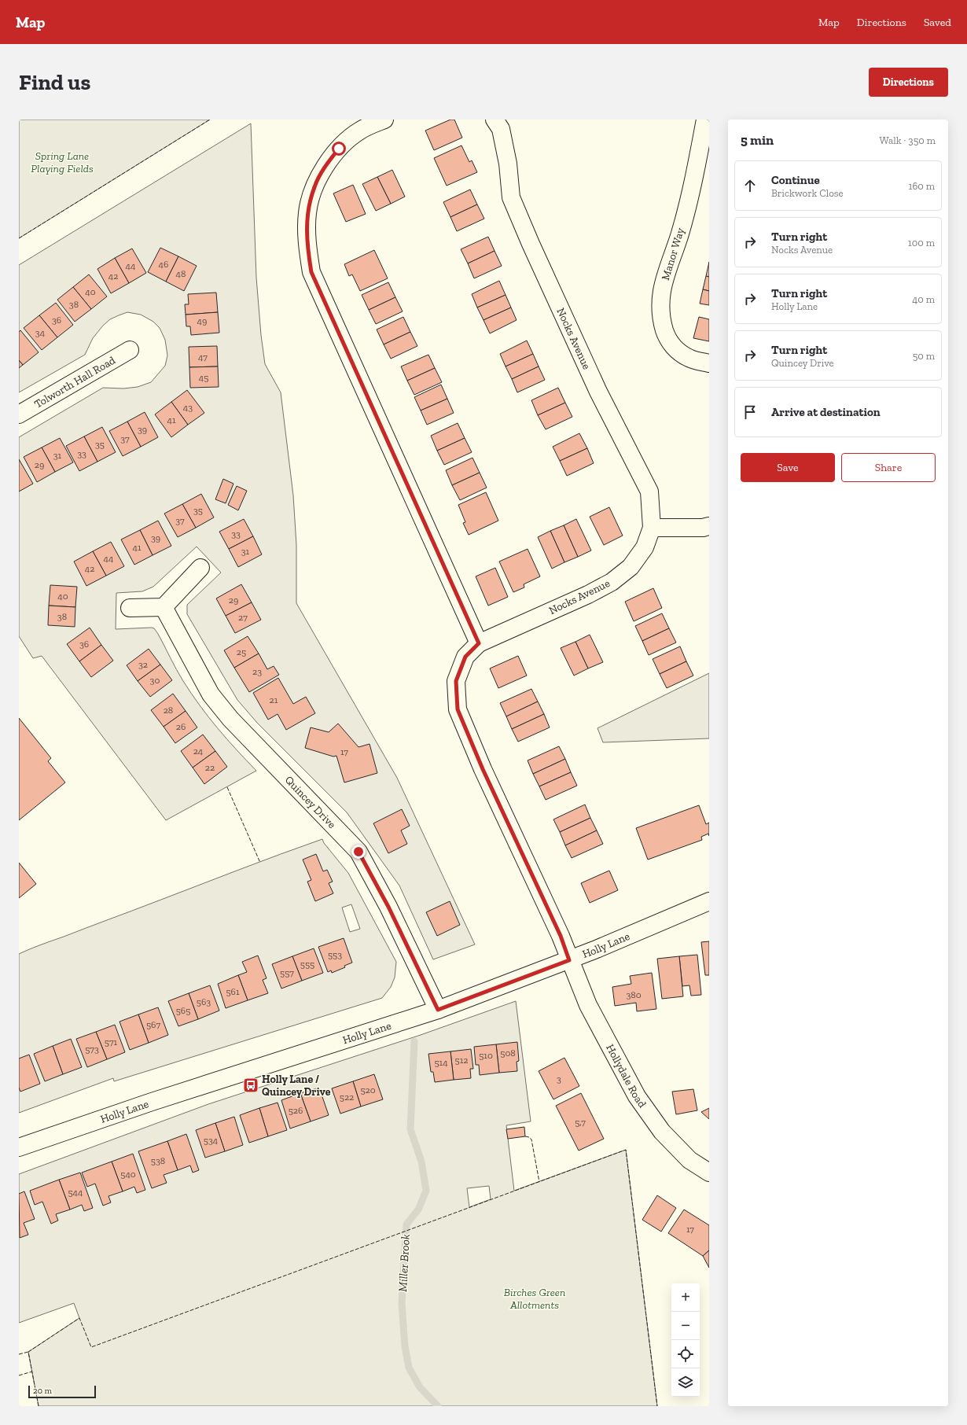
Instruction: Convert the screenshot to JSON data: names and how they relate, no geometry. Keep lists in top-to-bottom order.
{
  "streets": {
    "street": [
      "Manor Way",
      "Nocks Avenue",
      "Tolworth Hall Road",
      "Quincey Drive",
      "Holly Lane",
      "Hollydale Road"
    ]
  },
  "crossings": [
    ["Nocks Avenue", "Holly Lane"],
    ["Nocks Avenue", "Hollydale Road"],
    ["Quincey Drive", "Holly Lane"],
    ["Holly Lane", "Hollydale Road"]
  ],
  "water": ["Miller Brook"],
  "parks": ["Spring Lane Playing Fields", "Birches Green Allotments"],
  "places": {
    "bus stop": ["Holly Lane / Quincey Drive"]
  },
  "house_numbers": [
    "46",
    "44",
    "48",
    "42",
    "40",
    "38",
    "36",
    "49",
    "34",
    "47",
    "45",
    "43",
    "41",
    "39",
    "37",
    "35",
    "33",
    "31",
    "29",
    "35",
    "37",
    "33",
    "39",
    "41",
    "31",
    "44",
    "42",
    "40",
    "29",
    "38",
    "27",
    "36",
    "25",
    "32",
    "23",
    "30",
    "21",
    "28",
    "26",
    "24",
    "17",
    "22",
    "553",
    "555",
    "557",
    "561",
    "380",
    "563",
    "565",
    "567",
    "571",
    "573",
    "508",
    "510",
    "512",
    "514",
    "3",
    "520",
    "522",
    "526",
    "5,7",
    "534",
    "538",
    "540",
    "544",
    "17"
  ],
  "scale_bar": "20 m",
  "page": {
    "header": "Map",
    "nav": ["Map", "Directions", "Saved"],
    "buttons": [
      "Directions",
      ["Save", "Share"]
    ],
    "title": "Find us",
    "heading": ["5 min", "Walk · 350 m"],
    "list": [
      ["Continue", "Brickwork Close", "160 m"],
      ["Turn right", "Nocks Avenue", "100 m"],
      ["Turn right", "Holly Lane", "40 m"],
      ["Turn right", "Quincey Drive", "50 m"],
      "Arrive at destination"
    ],
    "map_buttons": ["+", "−"],
    "scale": "20 m"
  }
}
